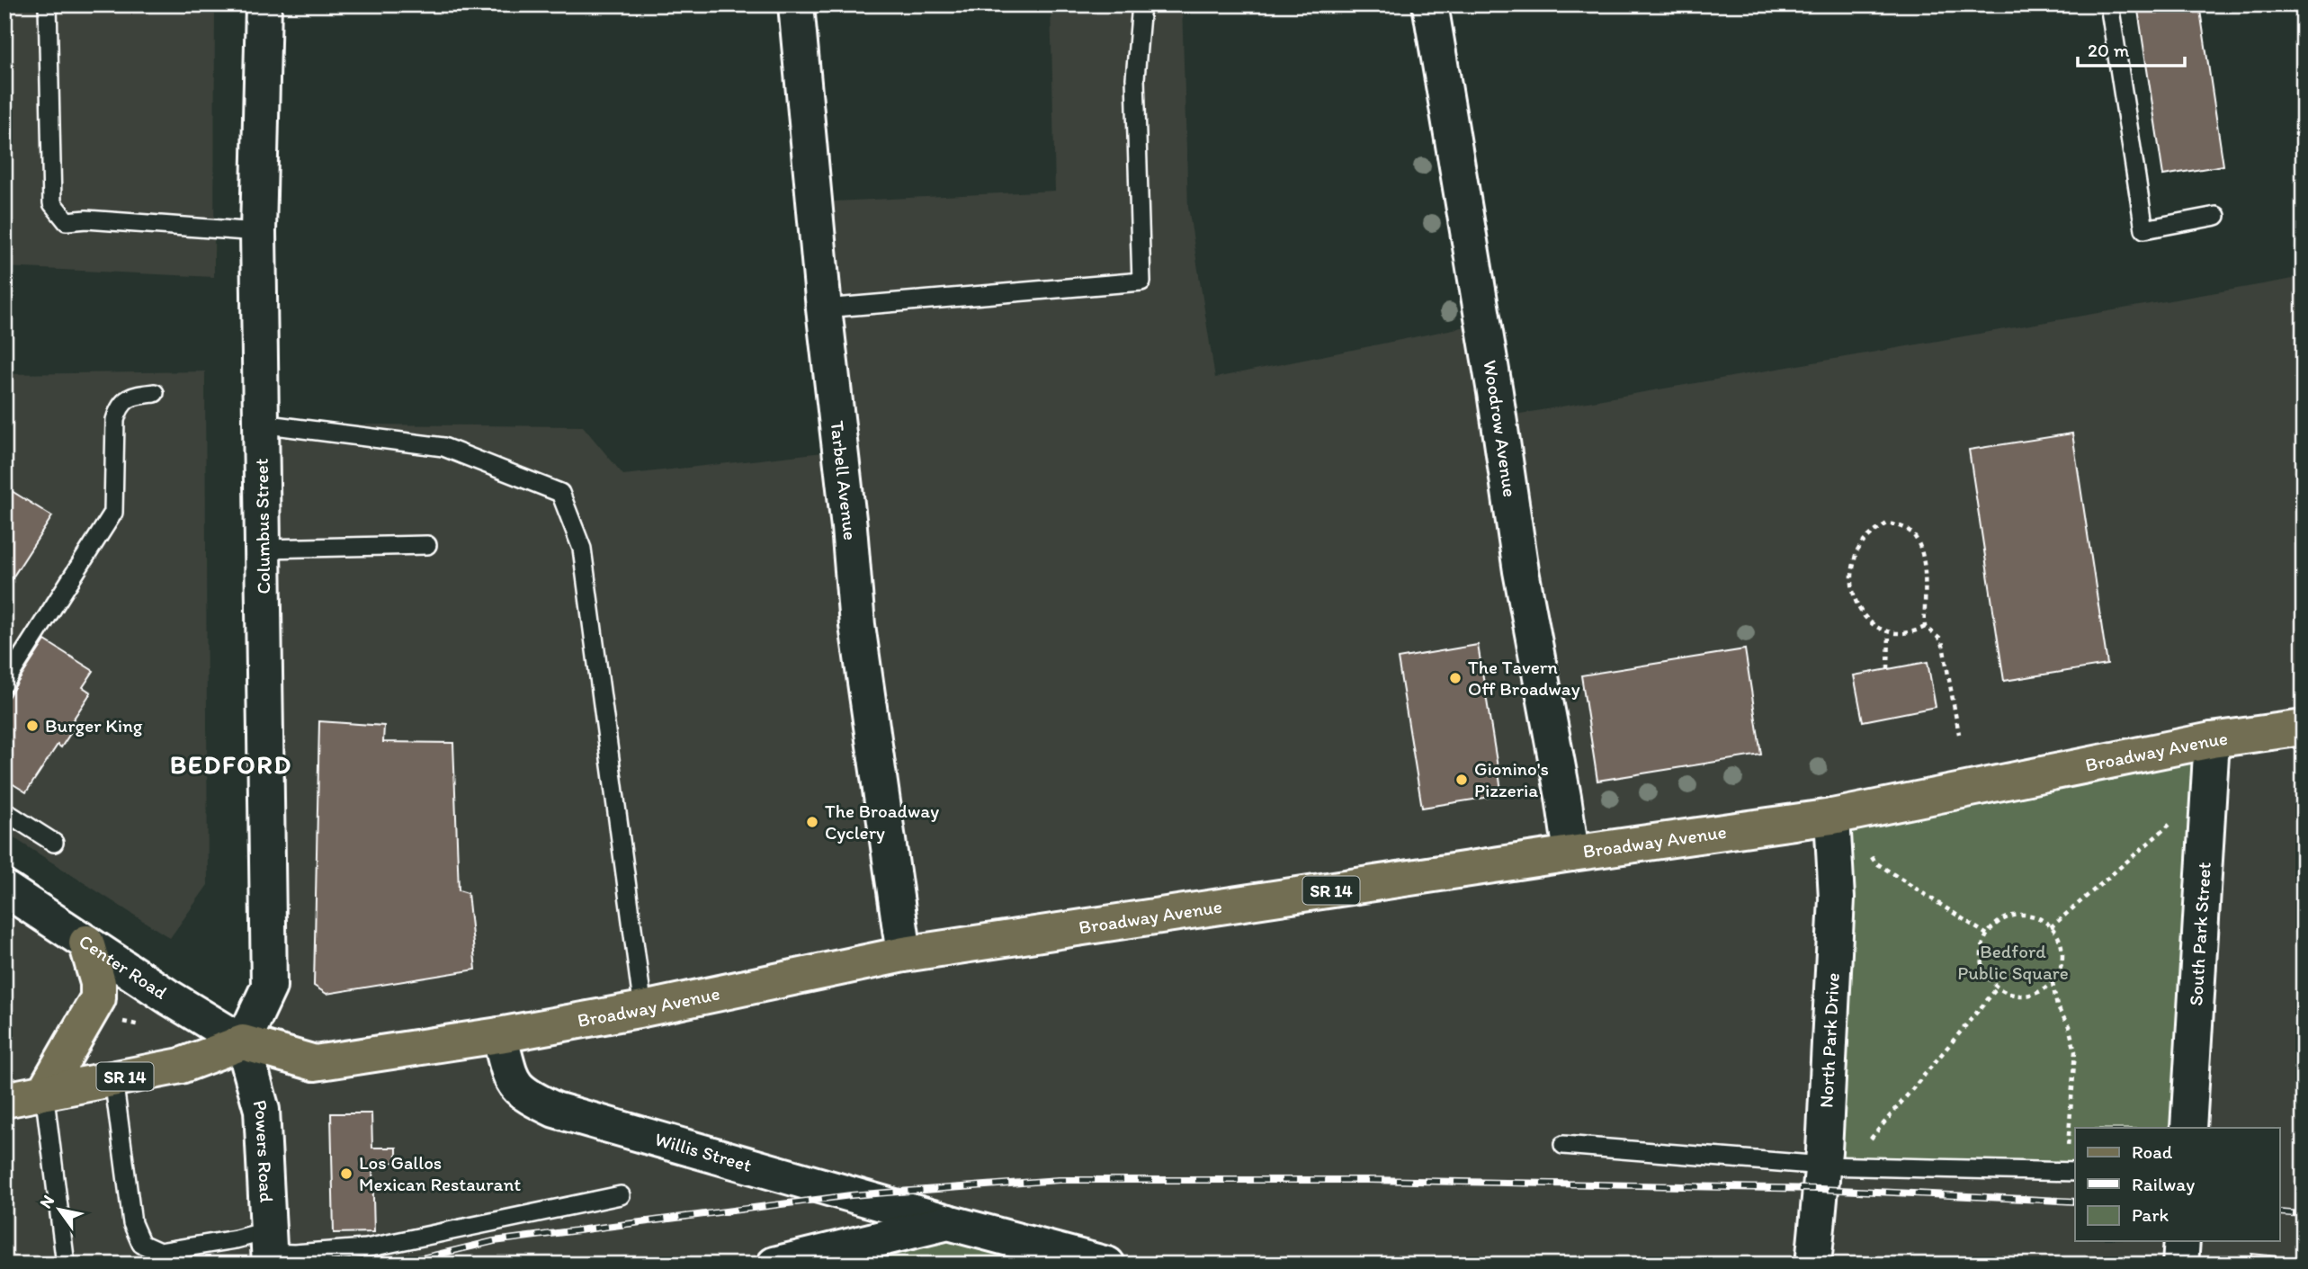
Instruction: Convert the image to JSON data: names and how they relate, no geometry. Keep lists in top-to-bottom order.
{
  "streets": {
    "main road": ["Broadway Avenue", "SR 14"],
    "street": [
      "Woodrow Avenue",
      "Tarbell Avenue",
      "Columbus Street",
      "South Park Street",
      "Center Road",
      "North Park Drive",
      "Powers Road",
      "Willis Street"
    ]
  },
  "crossings": [
    ["Woodrow Avenue", "Broadway Avenue"],
    ["Tarbell Avenue", "Broadway Avenue"],
    ["Columbus Street", "Broadway Avenue"],
    ["Columbus Street", "SR 14"],
    ["Columbus Street", "Center Road"],
    ["Columbus Street", "Powers Road"],
    ["Broadway Avenue", "SR 14"],
    ["Broadway Avenue", "South Park Street"],
    ["Broadway Avenue", "Center Road"],
    ["Broadway Avenue", "North Park Drive"],
    ["Broadway Avenue", "Powers Road"],
    ["Broadway Avenue", "Willis Street"],
    ["SR 14", "Center Road"],
    ["SR 14", "Powers Road"],
    ["Center Road", "Powers Road"]
  ],
  "districts": ["BEDFORD"],
  "parks": ["Bedford Public Square"],
  "places": [
    "The Tavern Off Broadway",
    "Burger King",
    "Gionino's Pizzeria",
    "The Broadway Cyclery",
    "Los Gallos Mexican Restaurant"
  ],
  "legend": ["Road", "Railway", "Park"],
  "scale_bar": "20 m",
  "north": "top left"
}
